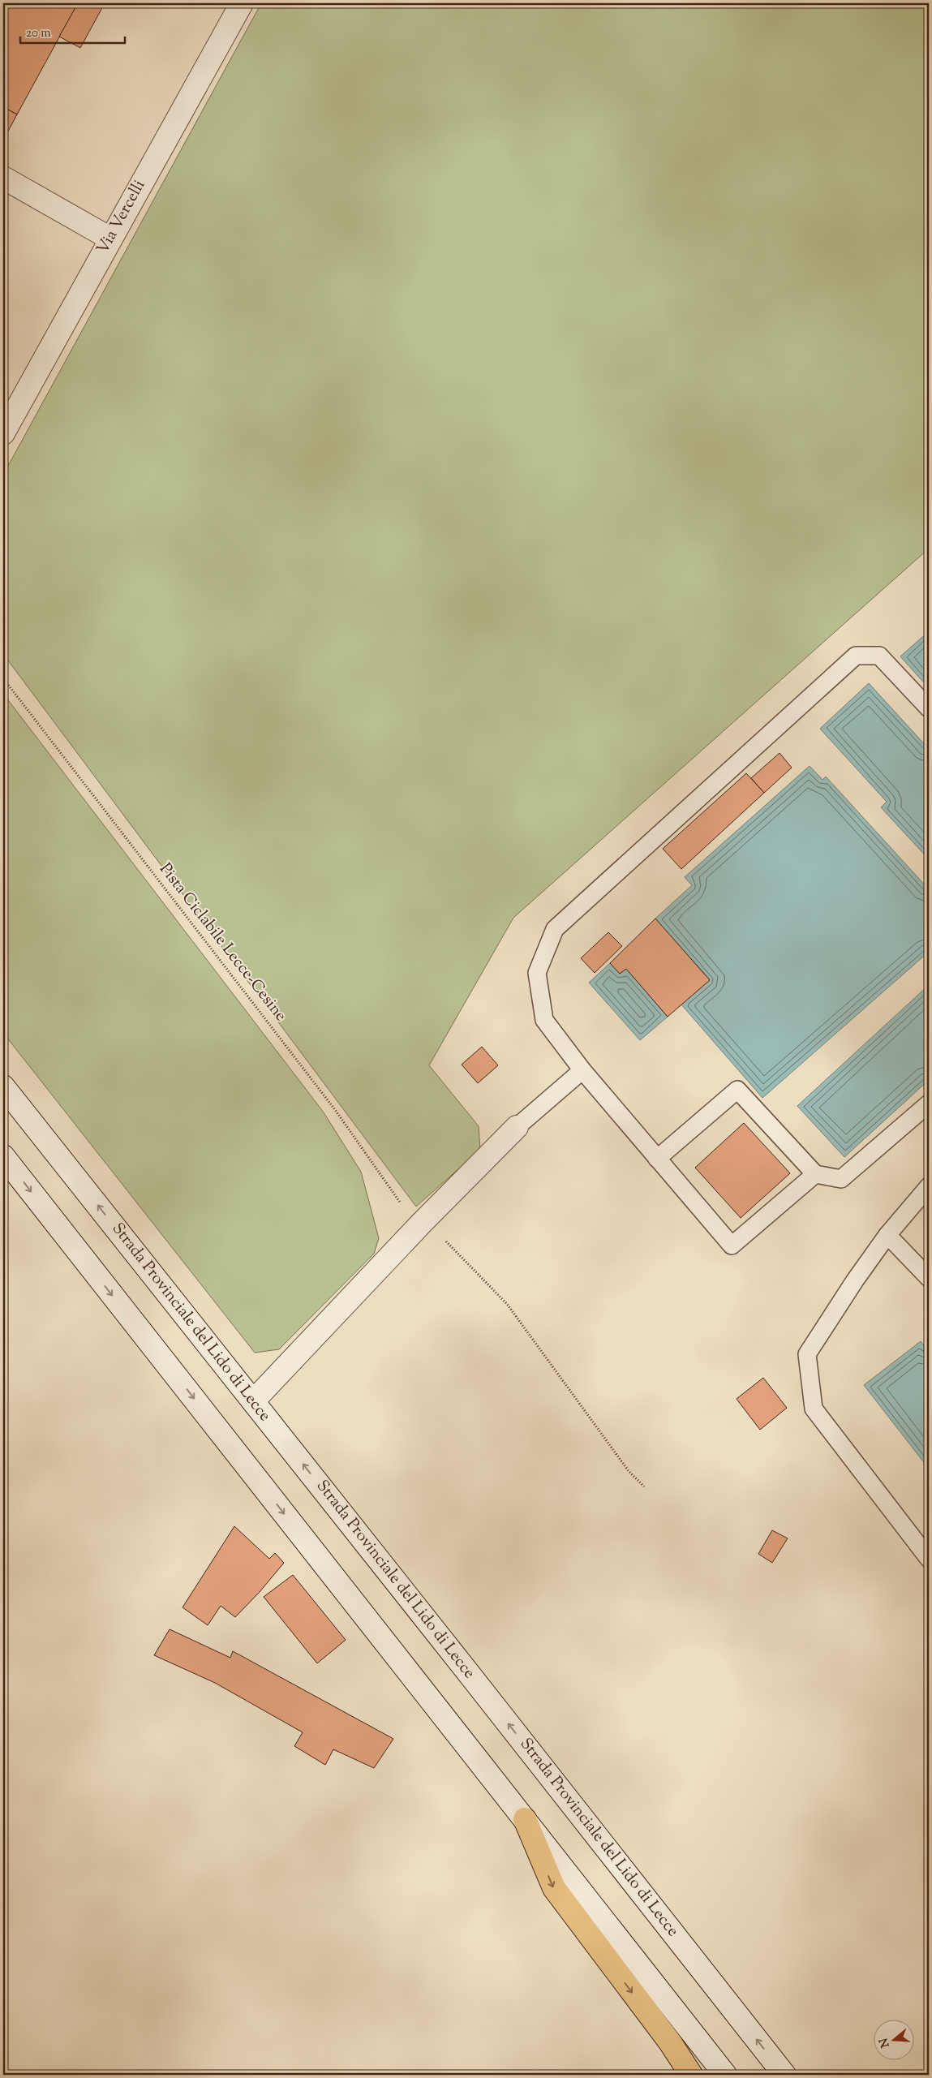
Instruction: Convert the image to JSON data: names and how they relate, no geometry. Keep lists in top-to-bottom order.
{
  "streets": {
    "main road": ["Via Vercelli", "Strada Provinciale del Lido di Lecce"],
    "path": ["Pista Ciclabile Lecce-Cesine"]
  },
  "scale_bar": "20 m",
  "north": "left"
}
